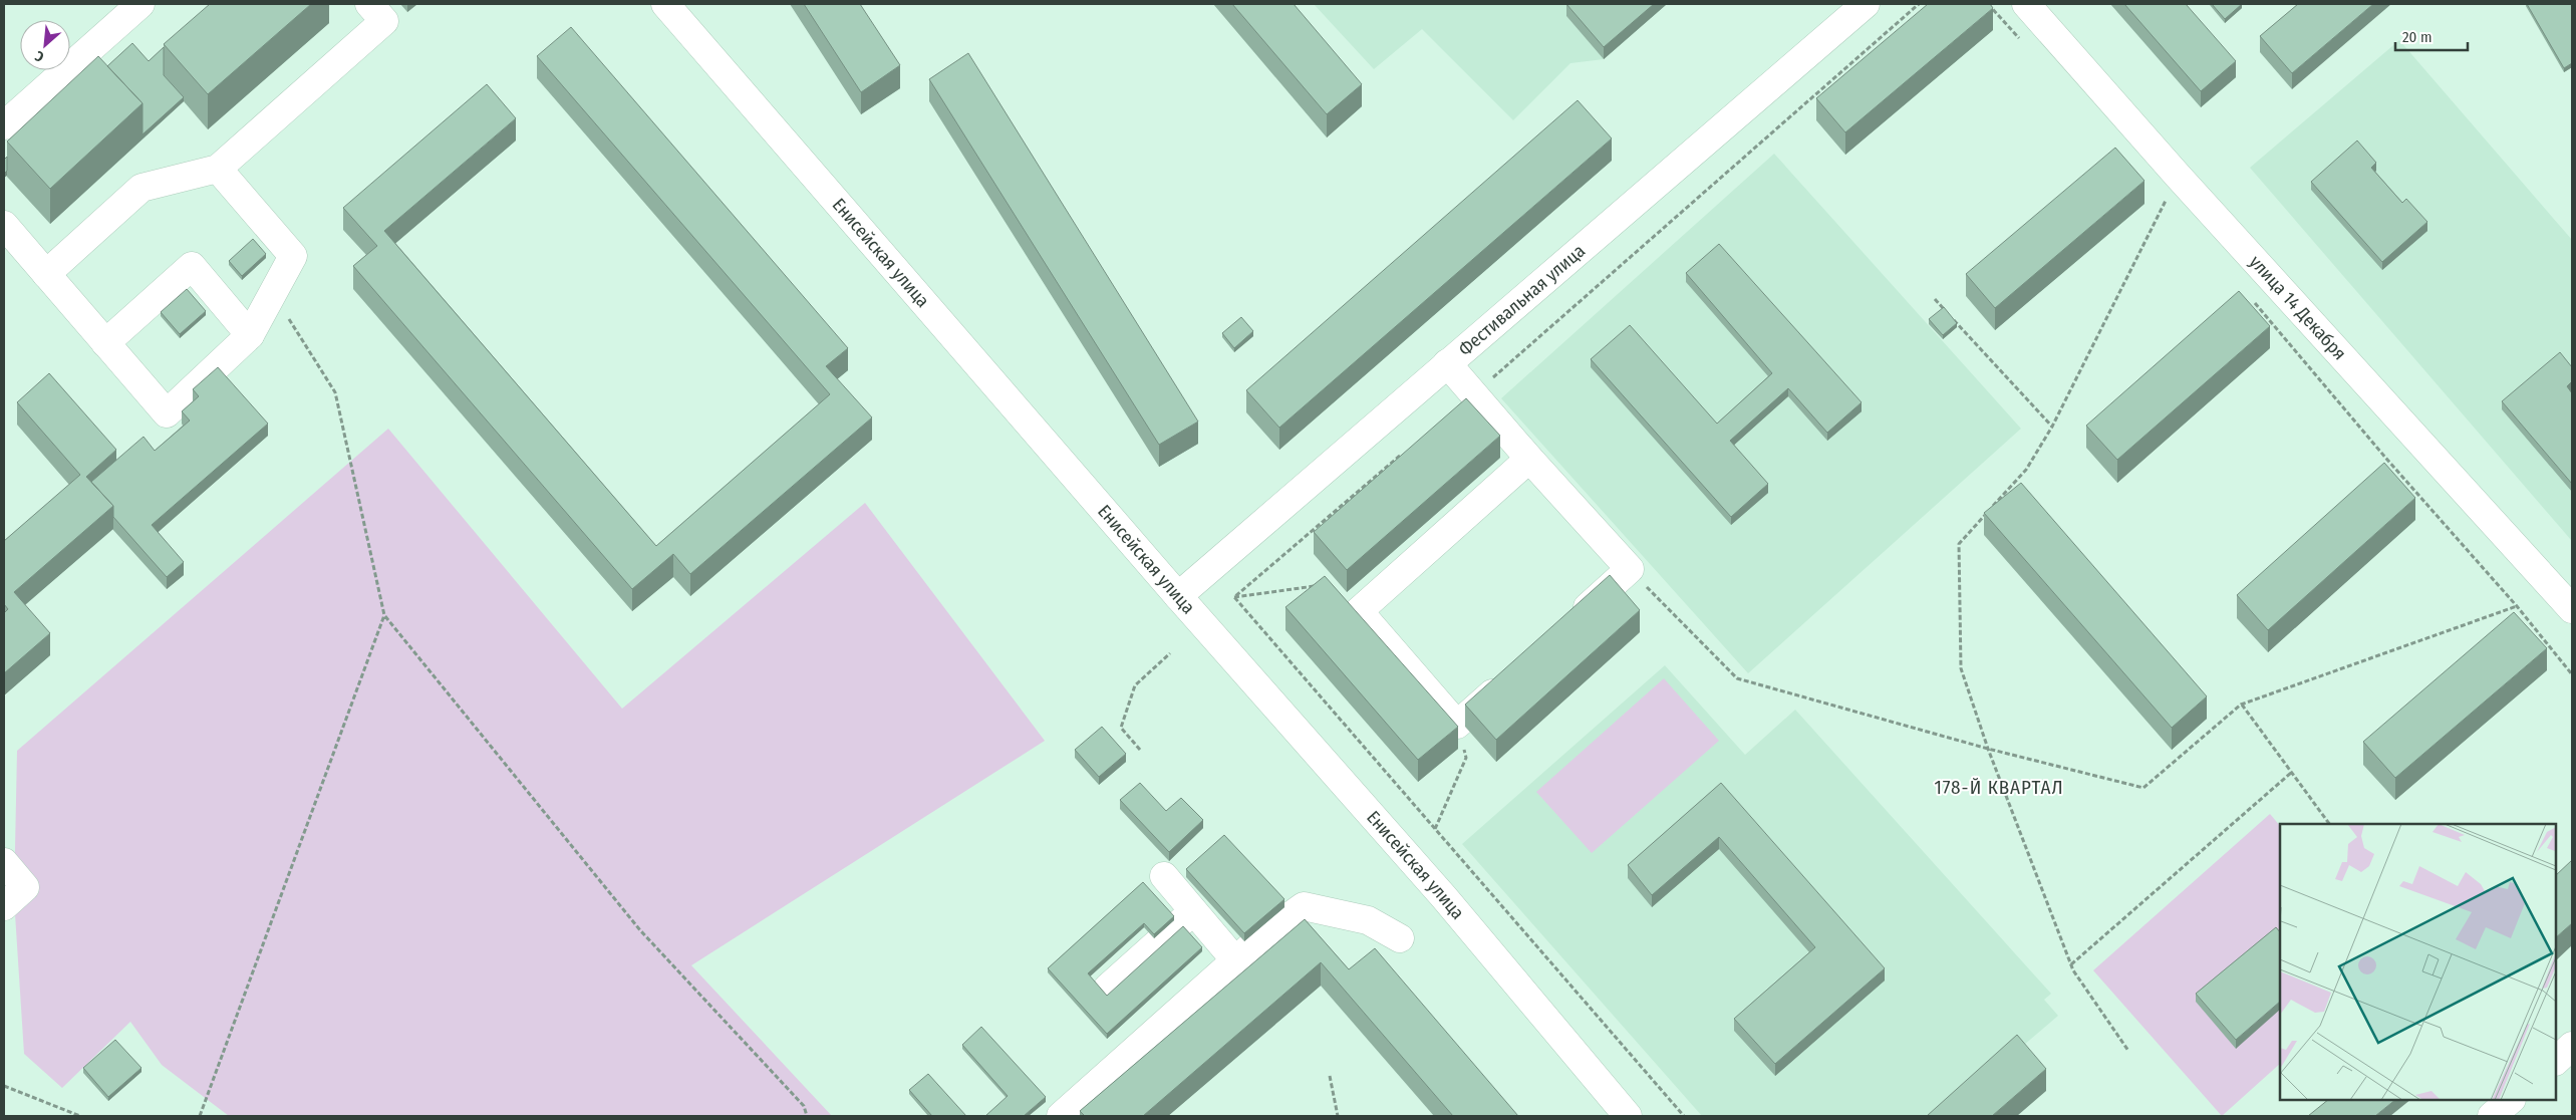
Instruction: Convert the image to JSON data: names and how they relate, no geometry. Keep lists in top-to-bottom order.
{
  "streets": {
    "street": ["Енисейская улица", "Фестивальная улица", "улица 14 Декабря"]
  },
  "crossings": [
    ["Енисейская улица", "Фестивальная улица"]
  ],
  "districts": ["178-Й КВАРТАЛ"],
  "scale_bar": "20 m",
  "north": "bottom left"
}
